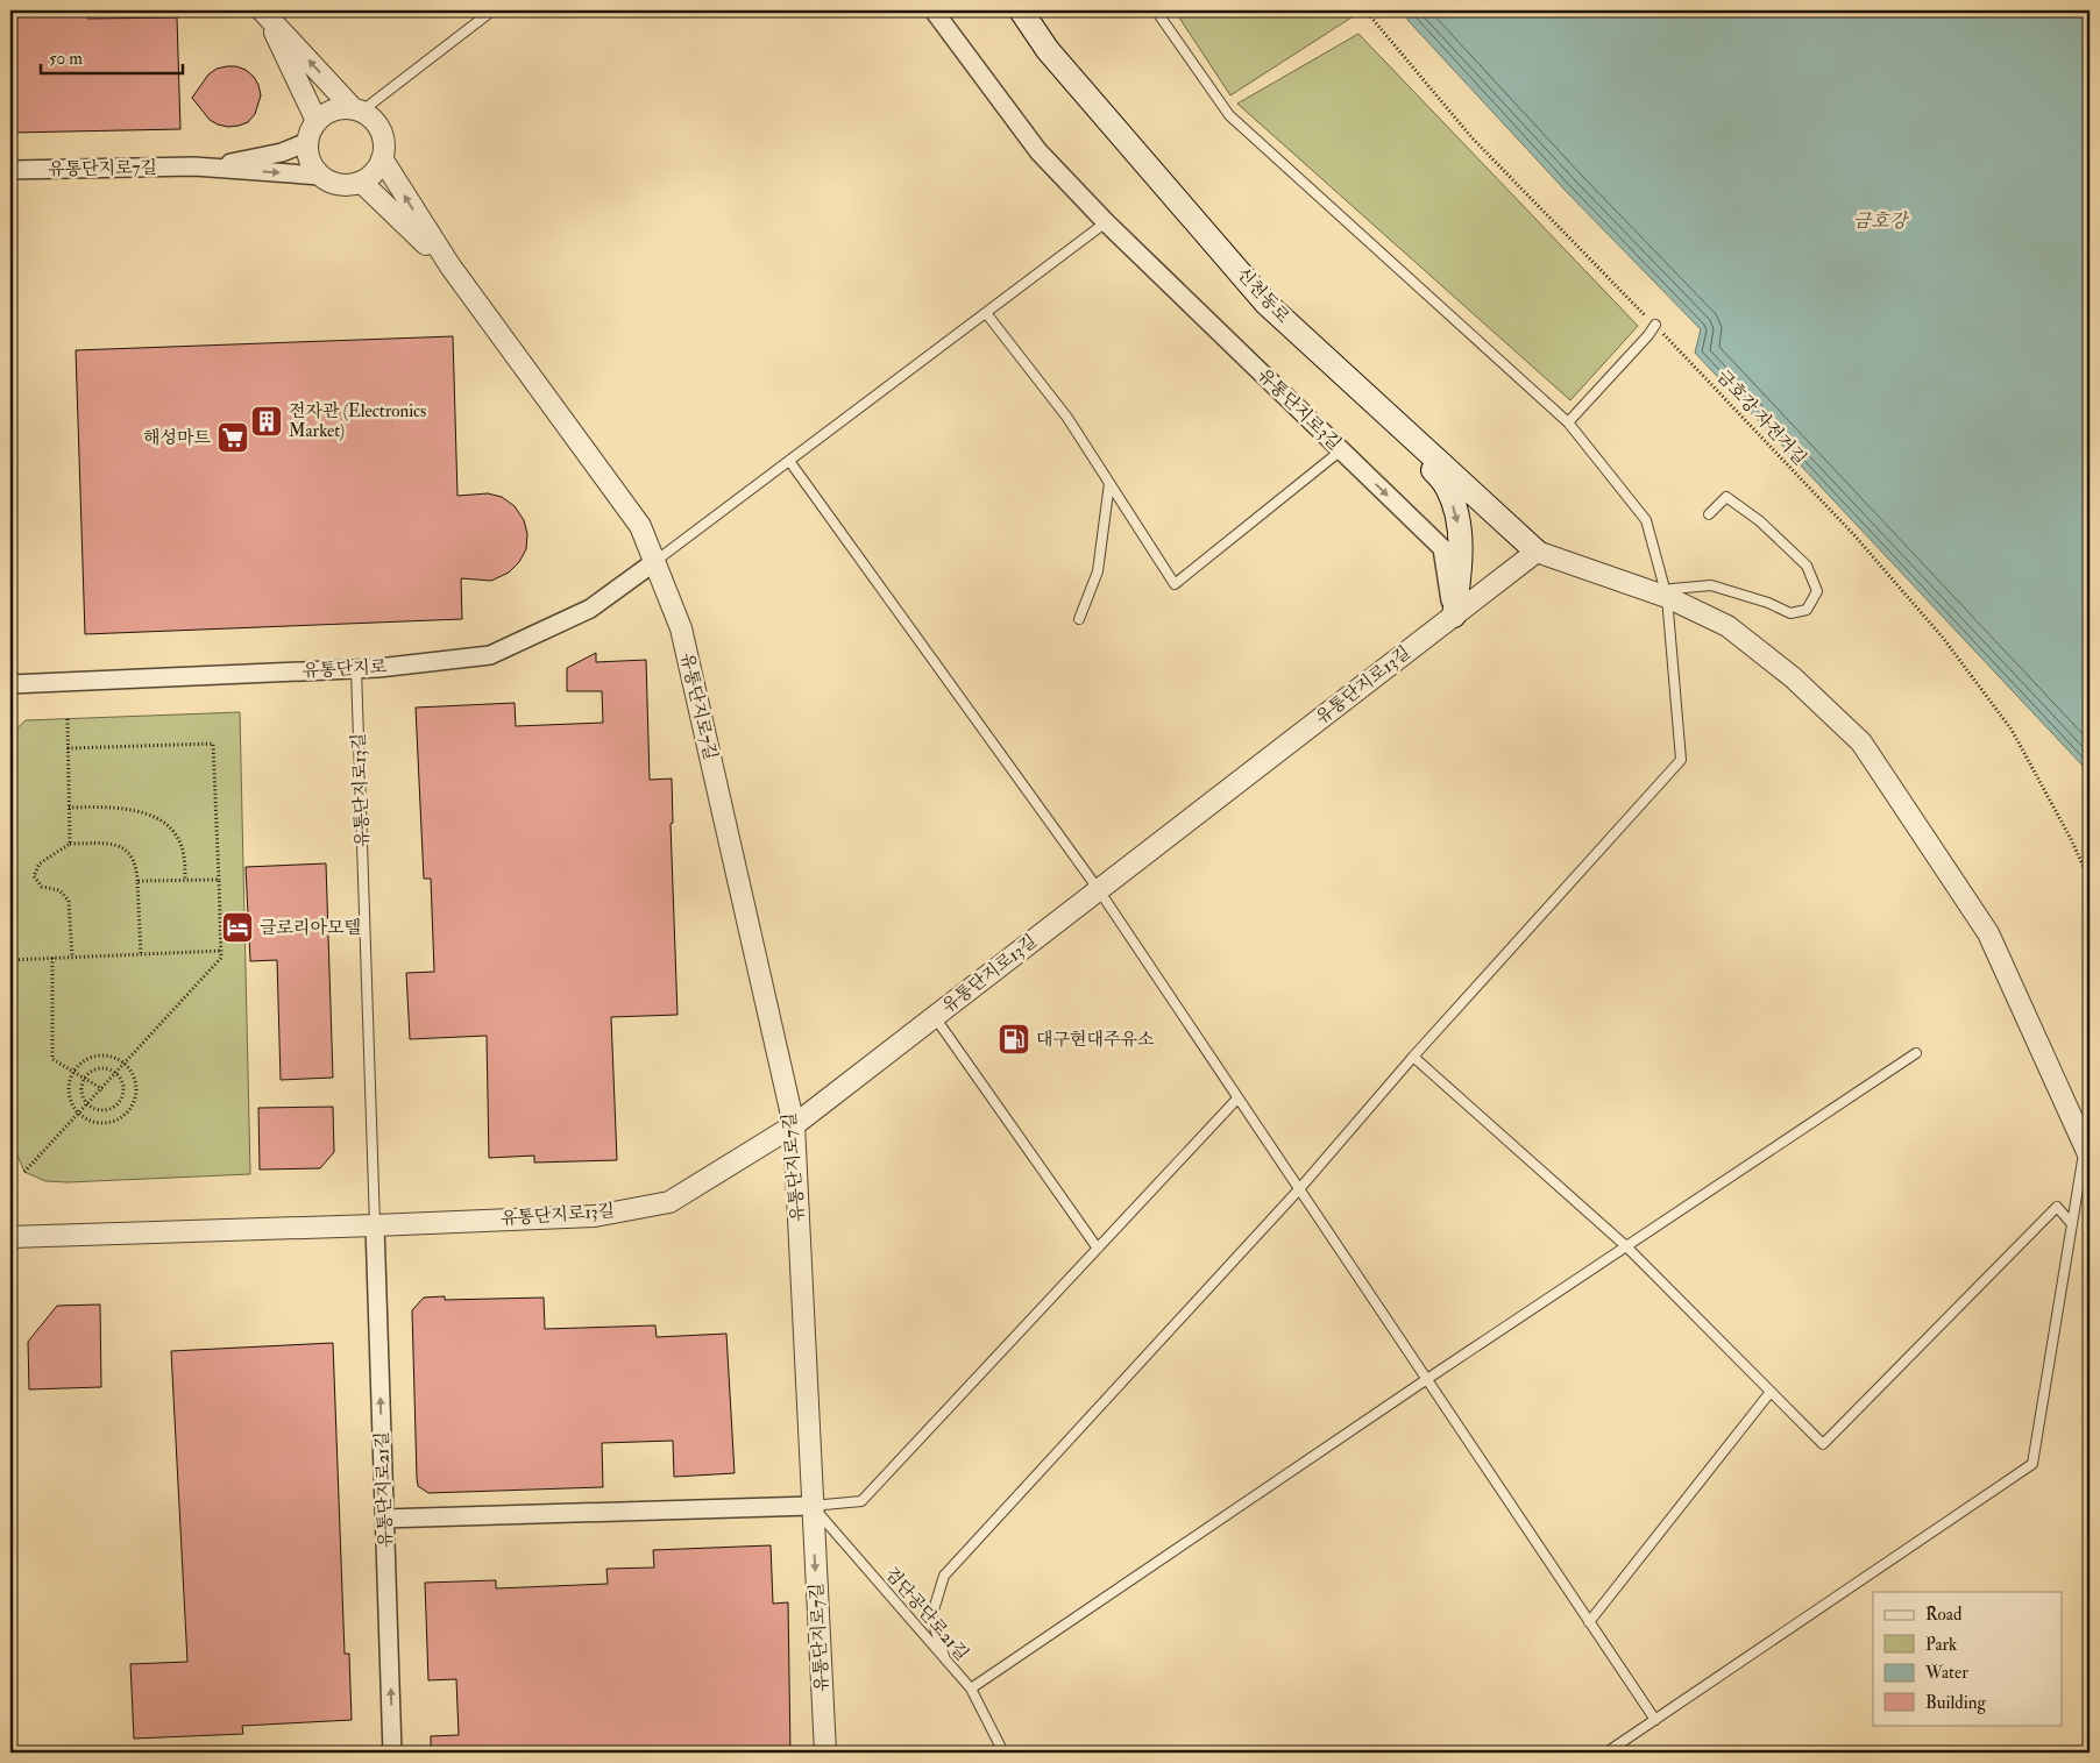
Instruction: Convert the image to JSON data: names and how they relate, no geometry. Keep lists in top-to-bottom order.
{
  "streets": {
    "main road": ["신천동로"],
    "street": [
      "유통단지로7길",
      "유통단지로3길",
      "유통단지로",
      "유통단지로13길",
      "유통단지로21길"
    ],
    "lane": ["검단공단로21길"],
    "path": ["금호강 자전거길"]
  },
  "crossings": [
    ["유통단지로7길", "유통단지로"],
    ["유통단지로7길", "유통단지로13길"],
    ["유통단지로7길", "검단공단로21길"],
    ["신천동로", "유통단지로13길"],
    ["유통단지로3길", "유통단지로13길"],
    ["유통단지로", "유통단지로13길"],
    ["유통단지로13길", "유통단지로21길"]
  ],
  "one_way": ["유통단지로21길"],
  "water": ["금호강"],
  "places": {
    "building": ["전자관 (Electronics Market)"],
    "supermarket": ["해성마트"],
    "hotel": ["글로리아모텔"],
    "fuel station": ["대구현대주유소"]
  },
  "legend": [
    "Road",
    "Park",
    "Water",
    "Building"
  ],
  "scale_bar": "50 m"
}
